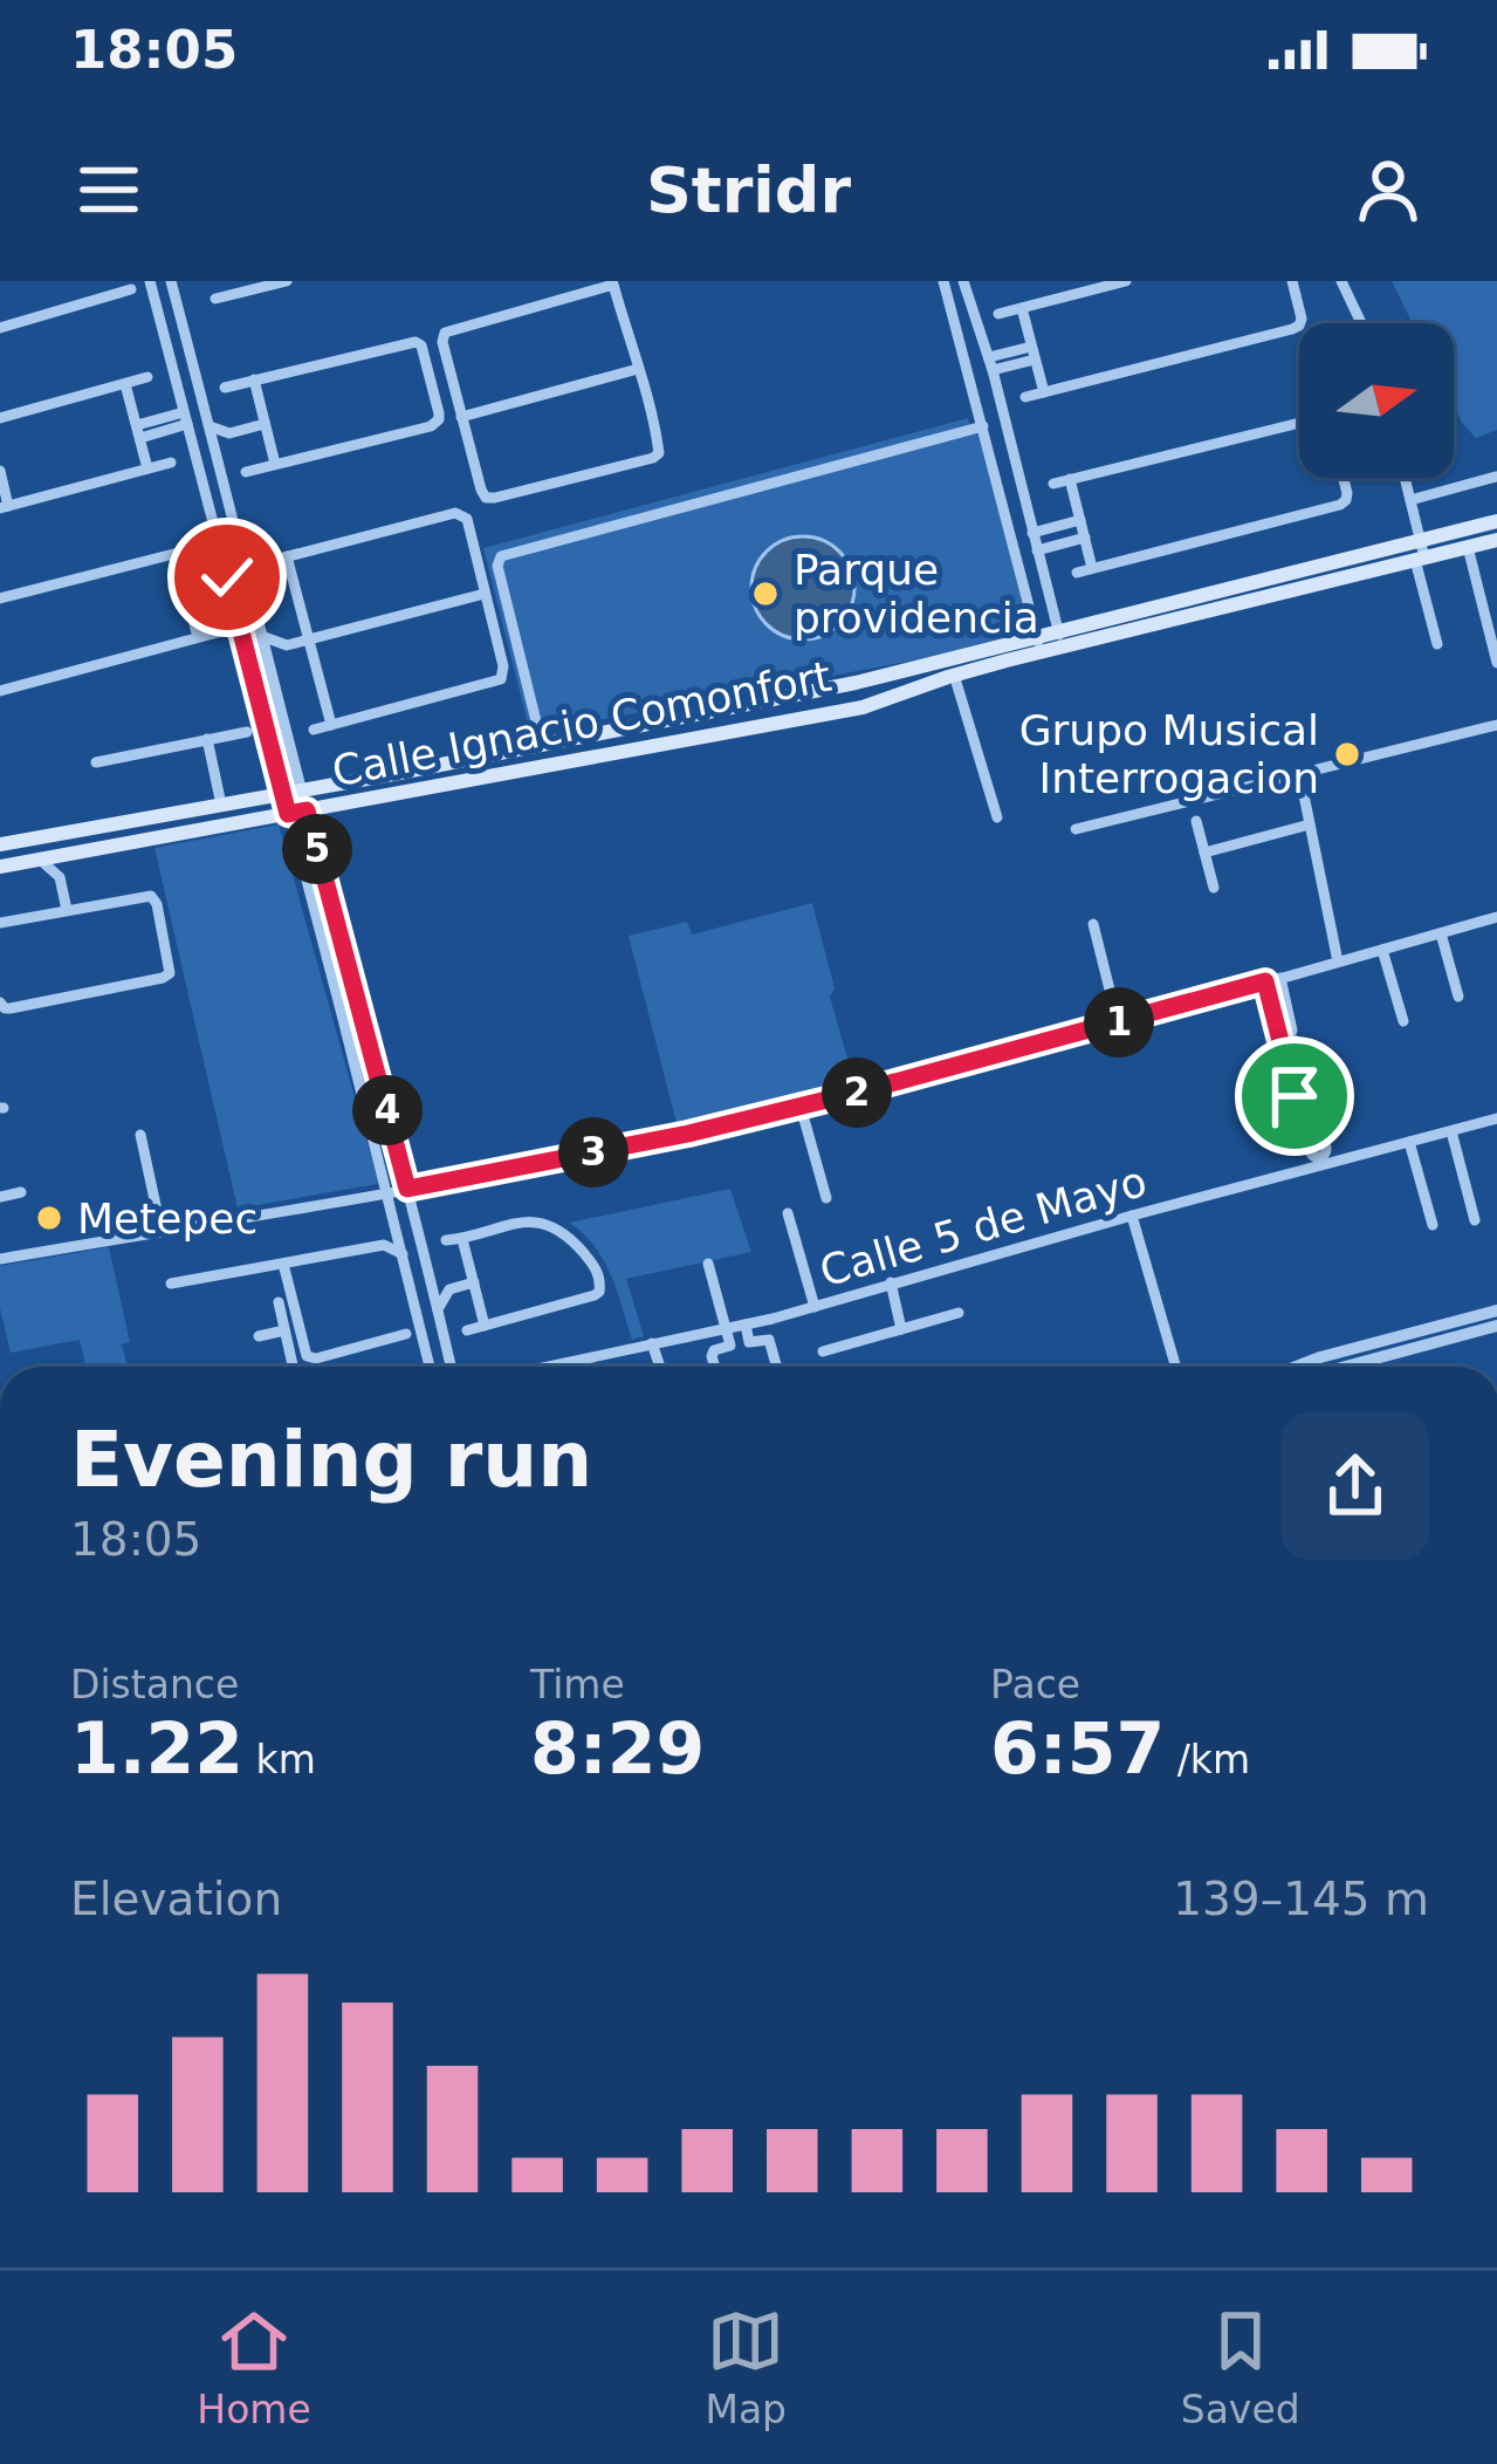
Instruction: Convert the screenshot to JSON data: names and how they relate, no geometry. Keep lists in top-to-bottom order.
{
  "streets": {
    "main road": ["Calle Ignacio Comonfort"],
    "street": ["Calle 5 de Mayo"]
  },
  "places": ["Parque providencia", "Grupo Musical Interrogacion", "Metepec"],
  "north": "right",
  "page": {
    "status": "18:05",
    "header": "Stridr",
    "pins": [
      "5",
      "1",
      "2",
      "4",
      "3"
    ],
    "heading": ["Evening run", "18:05"],
    "stats": [
      ["Distance", "1.22 km"],
      ["Time", "8:29"],
      ["Pace", "6:57 /km"]
    ],
    "chart": ["Elevation", "139–145 m"],
    "tabs": ["Home", "Map", "Saved"]
  }
}
